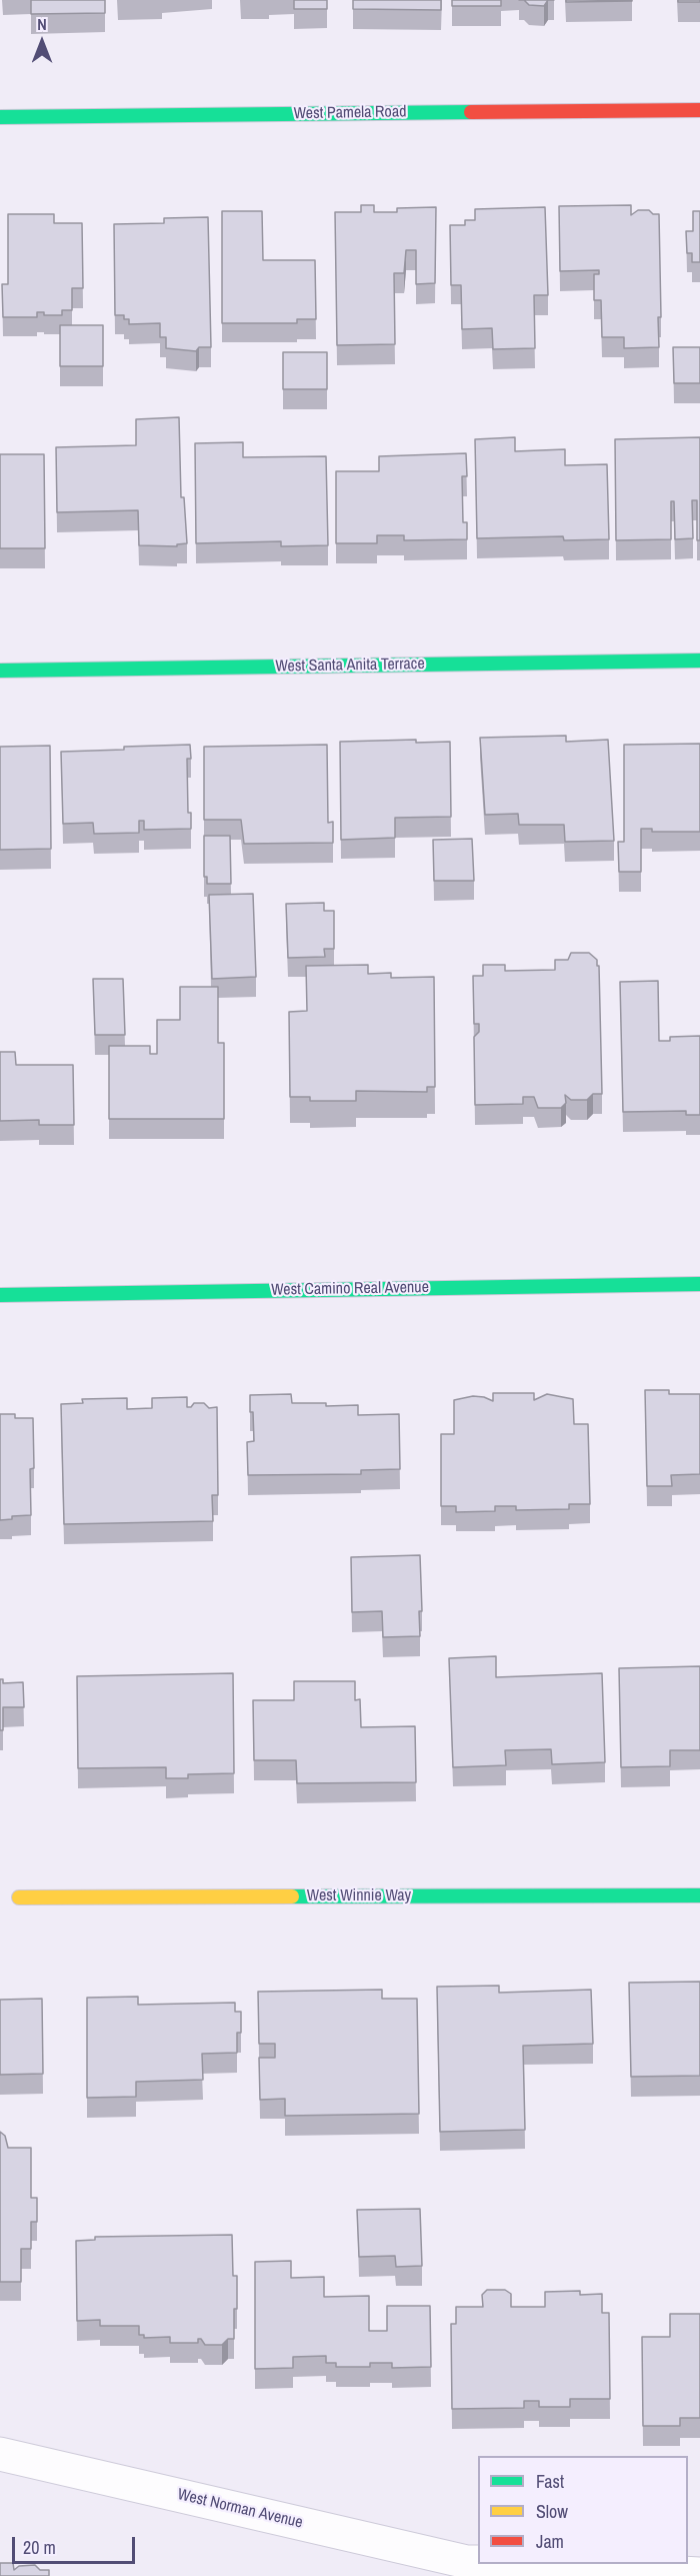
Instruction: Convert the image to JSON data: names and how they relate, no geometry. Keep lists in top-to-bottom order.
{
  "streets": {
    "street": [
      "West Pamela Road",
      "West Santa Anita Terrace",
      "West Camino Real Avenue",
      "West Winnie Way",
      "West Norman Avenue"
    ]
  },
  "legend": ["Fast", "Slow", "Jam"],
  "scale_bar": "20 m",
  "north": "top"
}
